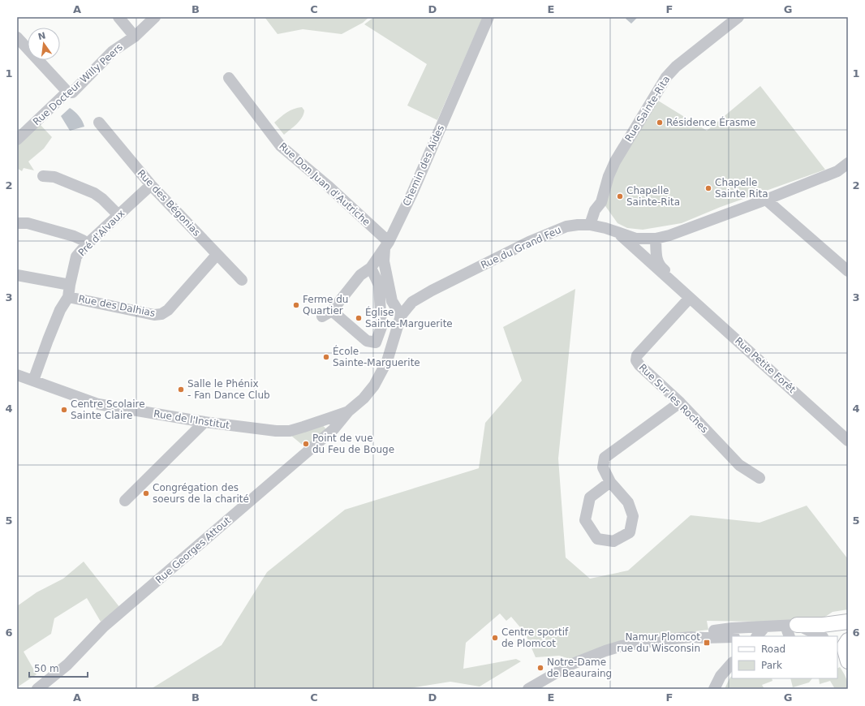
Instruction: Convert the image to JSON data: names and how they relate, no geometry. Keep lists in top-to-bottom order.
{
  "streets": {
    "street": [
      "Rue Docteur Willy Peers",
      "Rue Sainte-Rita",
      "Chemin des Aides",
      "Rue Don Juan d'Autriche",
      "Rue des Bégonias",
      "Pré d'Alvaux",
      "Rue du Grand Feu",
      "Rue des Dalhias",
      "Rue Petite Forêt",
      "Rue Sur les Roches",
      "Rue de l'Institut",
      "Rue Georges Attout"
    ]
  },
  "crossings": [
    ["Rue Sainte-Rita", "Rue du Grand Feu"],
    ["Chemin des Aides", "Rue Don Juan d'Autriche"],
    ["Chemin des Aides", "Rue du Grand Feu"],
    ["Rue des Bégonias", "Pré d'Alvaux"],
    ["Rue des Bégonias", "Rue des Dalhias"],
    ["Pré d'Alvaux", "Rue des Dalhias"],
    ["Pré d'Alvaux", "Rue de l'Institut"],
    ["Rue du Grand Feu", "Rue Petite Forêt"],
    ["Rue du Grand Feu", "Rue de l'Institut"],
    ["Rue du Grand Feu", "Rue Georges Attout"],
    ["Rue Petite Forêt", "Rue Sur les Roches"],
    ["Rue de l'Institut", "Rue Georges Attout"]
  ],
  "places": {
    "other": [
      "Résidence Érasme",
      "Chapelle Sainte Rita",
      "Chapelle Sainte-Rita",
      "Ferme du Quartier",
      "Église Sainte-Marguerite",
      "École Sainte-Marguerite",
      "Salle le Phénix - Fan Dance Club",
      "Centre Scolaire Sainte Claire",
      "Point de vue du Feu de Bouge",
      "Congrégation des soeurs de la charité",
      "Centre sportif de Plomcot",
      "Notre-Dame de Beauraing"
    ],
    "transit": ["Namur Plomcot rue du Wisconsin"]
  },
  "legend": ["Road", "Park"],
  "scale_bar": "50 m",
  "north": "top",
  "grid": {
    "columns": [
      "A",
      "B",
      "C",
      "D",
      "E",
      "F",
      "G"
    ],
    "rows": [
      "1",
      "2",
      "3",
      "4",
      "5",
      "6"
    ]
  }
}
